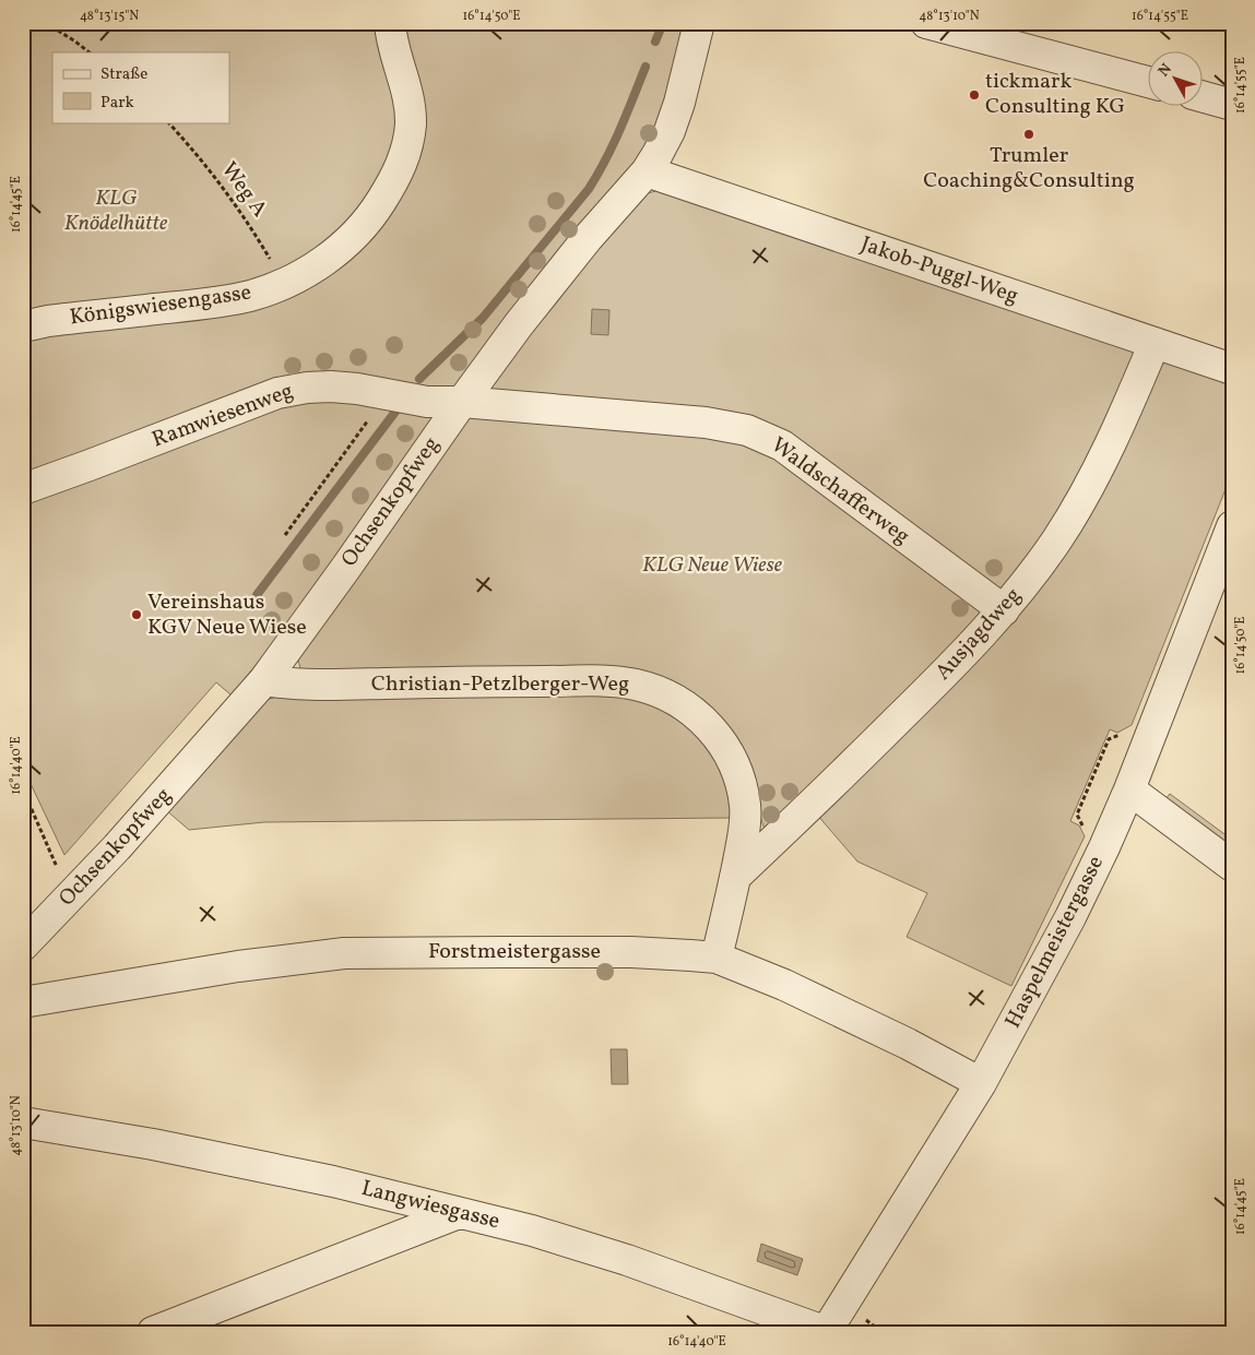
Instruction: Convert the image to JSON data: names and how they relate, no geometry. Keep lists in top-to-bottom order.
{
  "streets": {
    "street": [
      "Jakob-Puggl-Weg",
      "Königswiesengasse",
      "Ramwiesenweg",
      "Waldschafferweg",
      "Ochsenkopfweg",
      "Ausjagdweg",
      "Christian-Petzlberger-Weg",
      "Haspelmeistergasse",
      "Forstmeistergasse",
      "Langwiesgasse"
    ],
    "path": ["Weg A"]
  },
  "crossings": [
    ["Weg A", "Königswiesengasse"],
    ["Jakob-Puggl-Weg", "Ochsenkopfweg"],
    ["Jakob-Puggl-Weg", "Ausjagdweg"],
    ["Ramwiesenweg", "Waldschafferweg"],
    ["Ramwiesenweg", "Ochsenkopfweg"],
    ["Waldschafferweg", "Ochsenkopfweg"],
    ["Waldschafferweg", "Ausjagdweg"],
    ["Ochsenkopfweg", "Christian-Petzlberger-Weg"],
    ["Ausjagdweg", "Christian-Petzlberger-Weg"],
    ["Christian-Petzlberger-Weg", "Forstmeistergasse"],
    ["Haspelmeistergasse", "Forstmeistergasse"],
    ["Haspelmeistergasse", "Langwiesgasse"]
  ],
  "parks": ["KLG Knödelhütte", "KLG Neue Wiese"],
  "places": ["tickmark Consulting KG", "Trumler Coaching&Consulting", "Vereinshaus KGV Neue Wiese"],
  "legend": ["Straße", "Park"],
  "north": "top left",
  "coordinates": [
    "48°13'15\"N",
    "16°14'50\"E",
    "48°13'10\"N",
    "16°14'55\"E",
    "16°14'45\"E",
    "16°14'40\"E"
  ]
}
